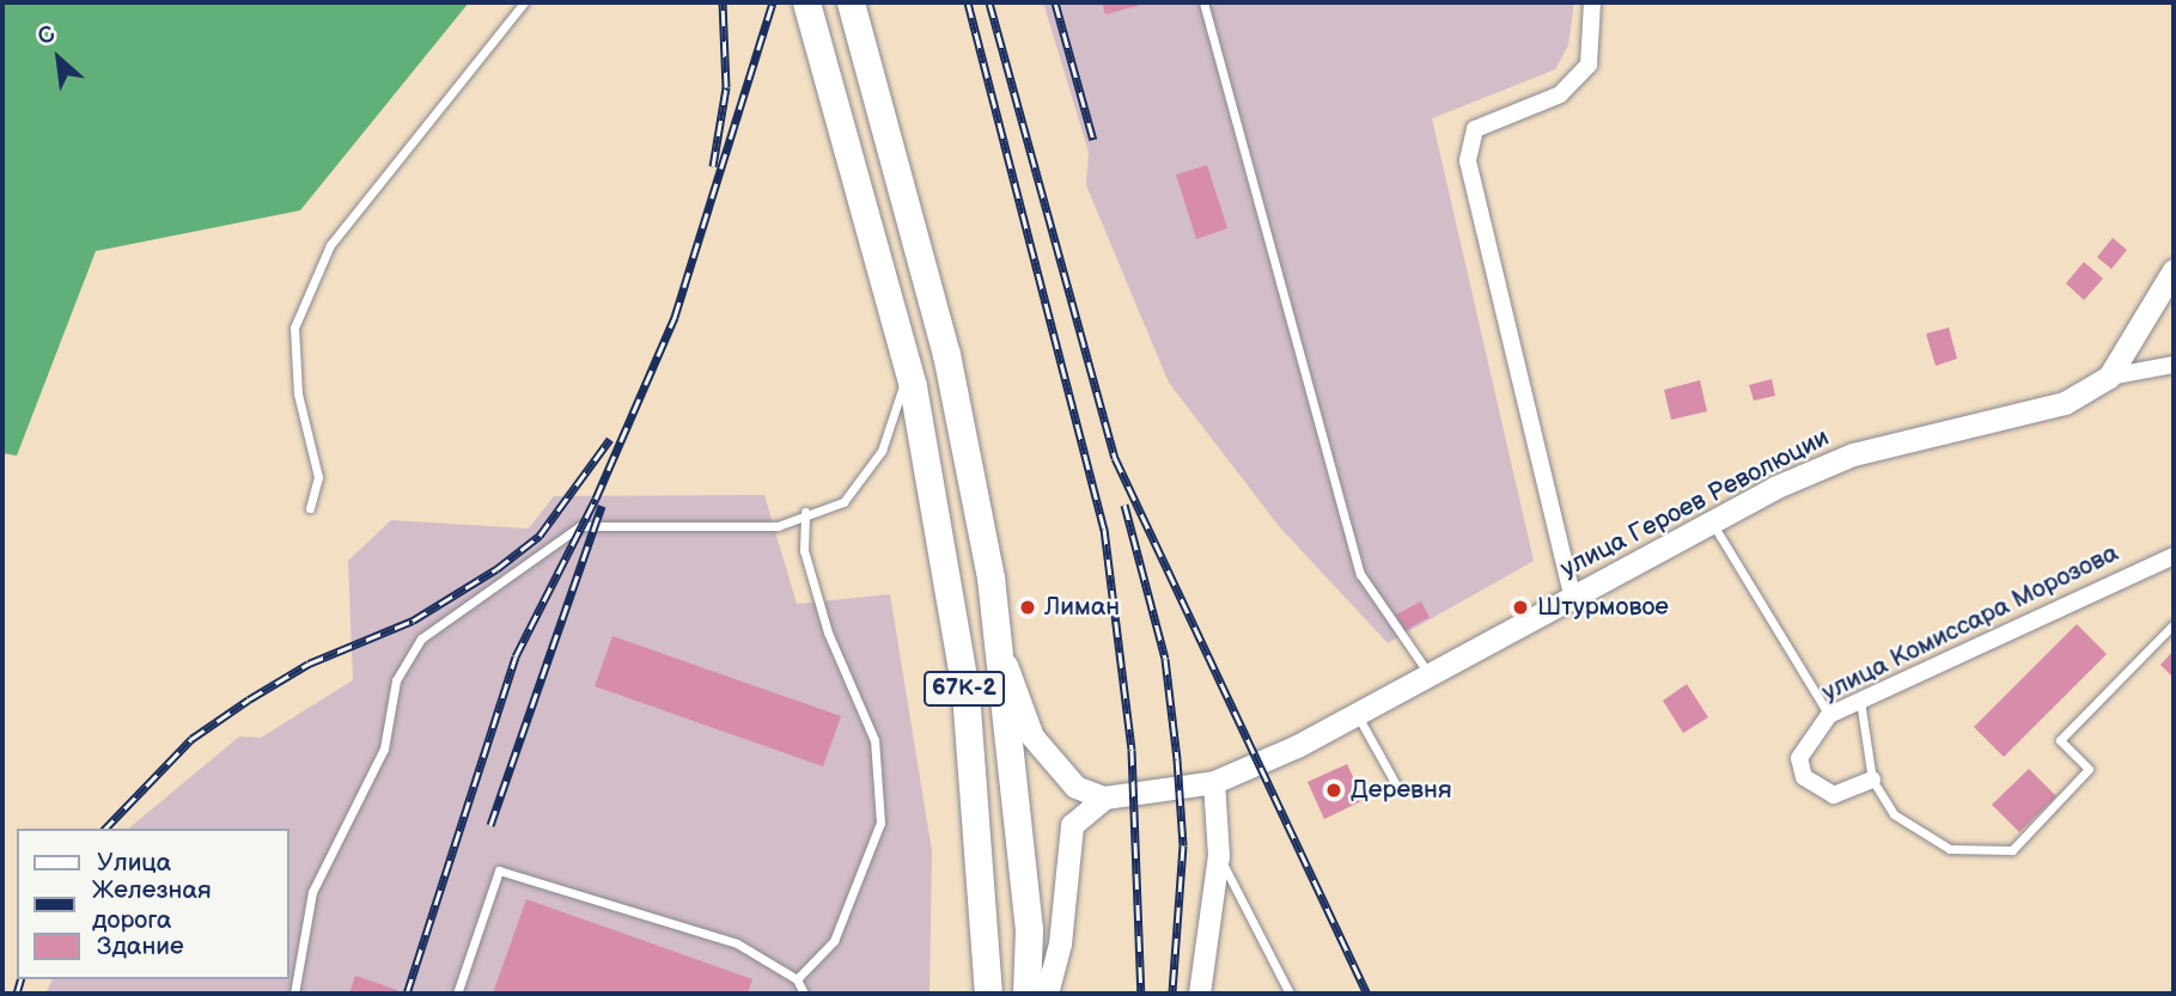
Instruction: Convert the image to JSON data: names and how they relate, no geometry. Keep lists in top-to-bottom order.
{
  "streets": {
    "highway": ["67К-2"],
    "main road": ["улица Героев Революции"],
    "street": ["улица Комиссара Морозова"]
  },
  "places": ["Лиман", "Штурмовое", "Деревня"],
  "legend": ["Улица", "Железная дорога", "Здание"],
  "north": "top left"
}
